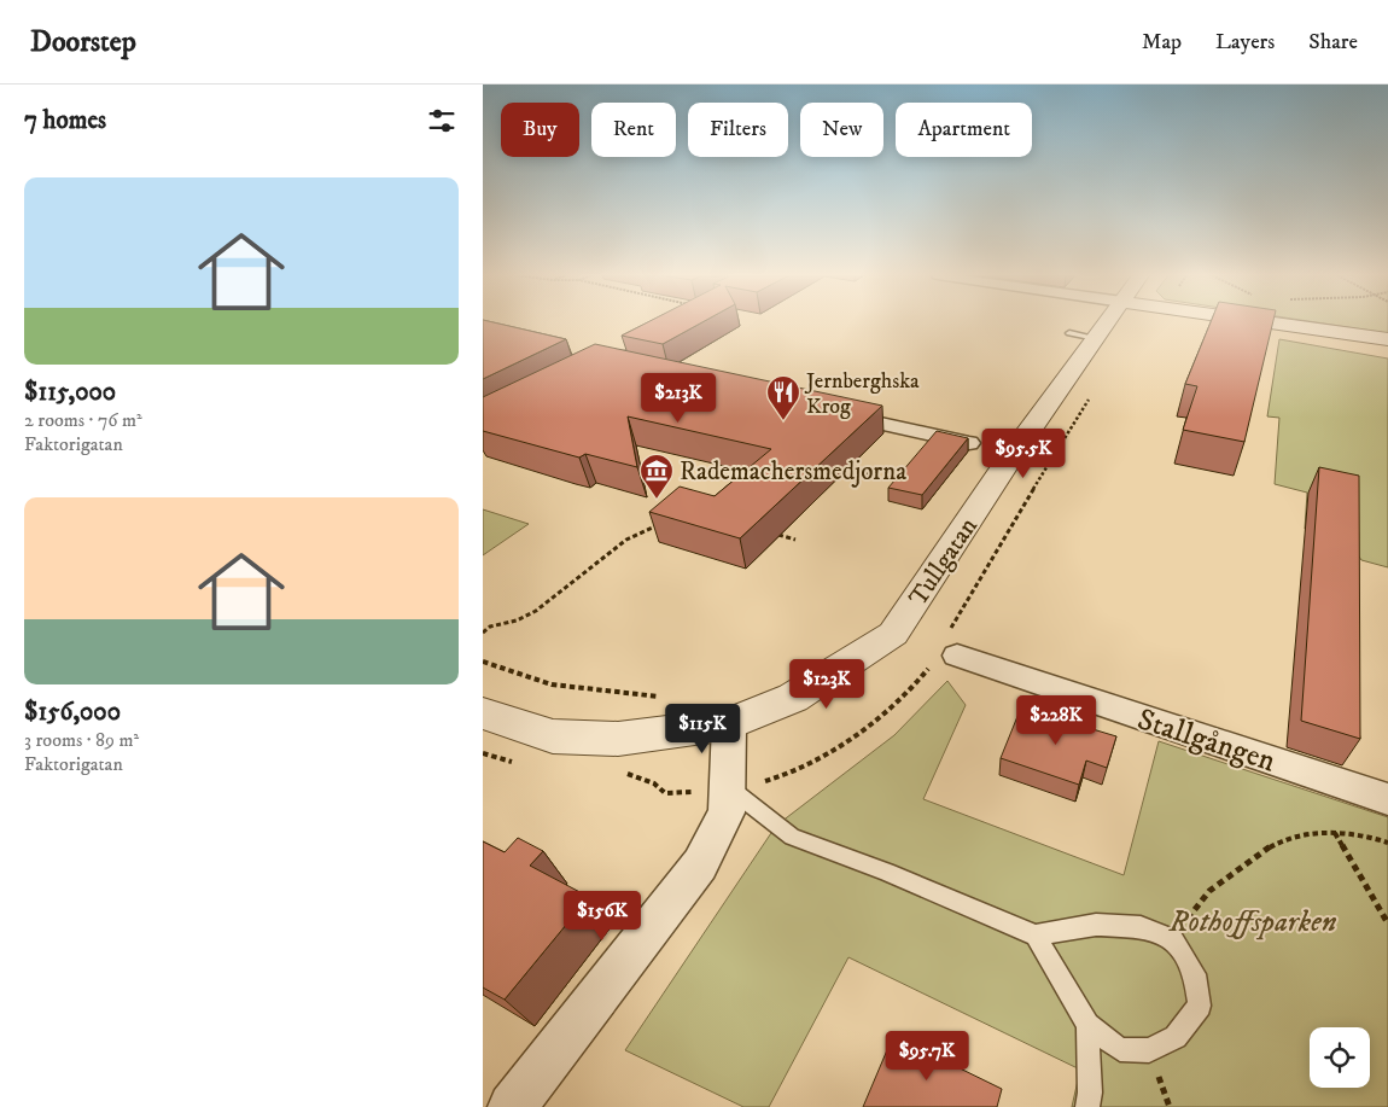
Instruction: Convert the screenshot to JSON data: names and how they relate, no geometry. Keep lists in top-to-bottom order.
{
  "streets": {
    "street": ["Tullgatan", "Stallgången"]
  },
  "parks": ["Rothoffsparken"],
  "places": {
    "restaurant": ["Jernberghska Krog"],
    "museum": ["Rademachersmedjorna"]
  },
  "page": {
    "header": "Doorstep",
    "nav": ["Map", "Layers", "Share"],
    "heading": "7 homes",
    "chip": [
      "Buy",
      "Rent",
      "Filters",
      "New",
      "Apartment"
    ],
    "list": [
      {
        "name": "$115,000",
        "note": "2 rooms · 76 m² · Faktorigatan"
      },
      {
        "name": "$156,000",
        "note": "3 rooms · 89 m² · Faktorigatan"
      }
    ],
    "price": [
      "$213K",
      "$95.5K",
      "$123K",
      "$228K",
      "$115K",
      "$156K",
      "$95.7K"
    ]
  }
}
